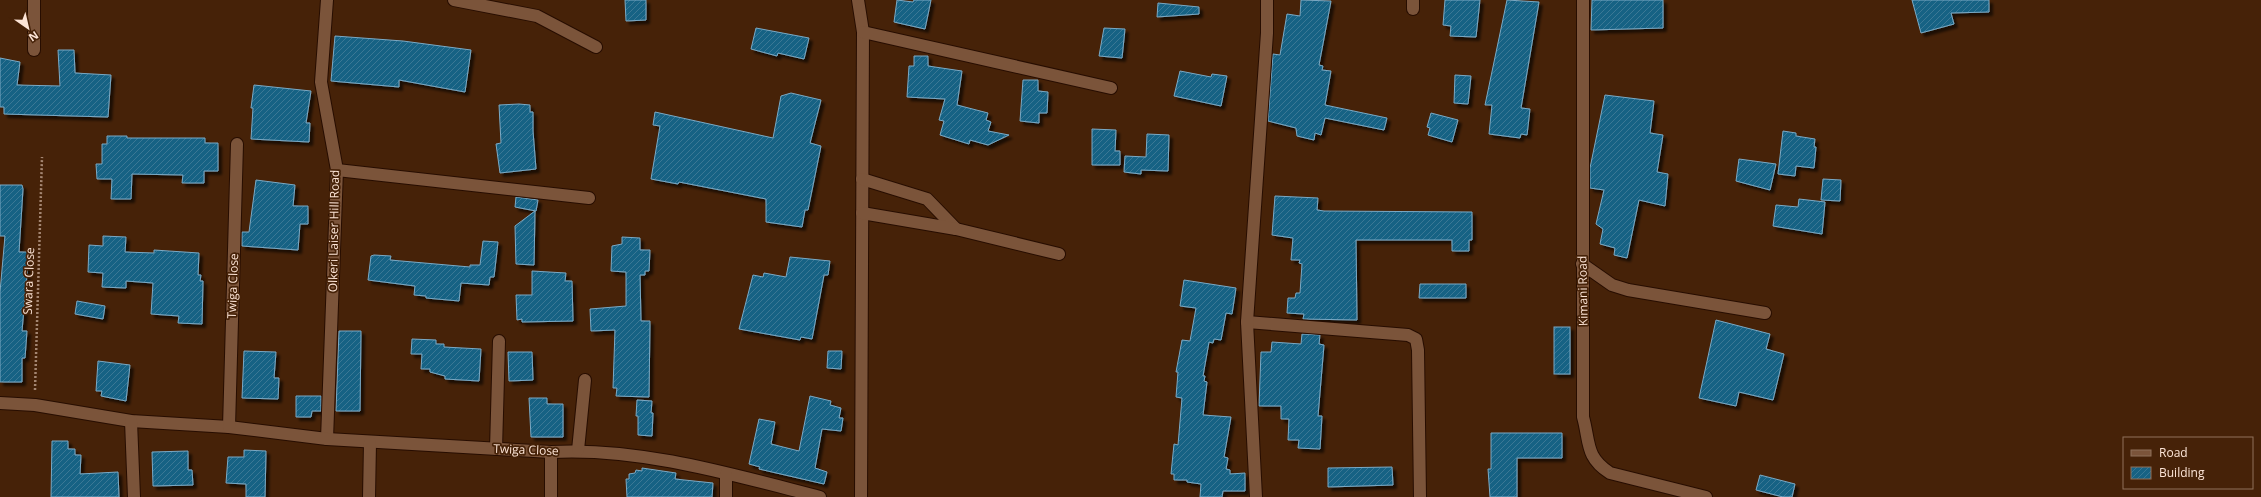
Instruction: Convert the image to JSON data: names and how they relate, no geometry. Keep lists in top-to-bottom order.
{
  "streets": {
    "street": ["Olkeri Laiser Hill Road", "Twiga Close", "Kimani Road"],
    "path": ["Swara Close"]
  },
  "crossings": [
    ["Olkeri Laiser Hill Road", "Twiga Close"],
    ["Swara Close", "Twiga Close"]
  ],
  "legend": ["Road", "Building"],
  "north": "bottom right"
}
